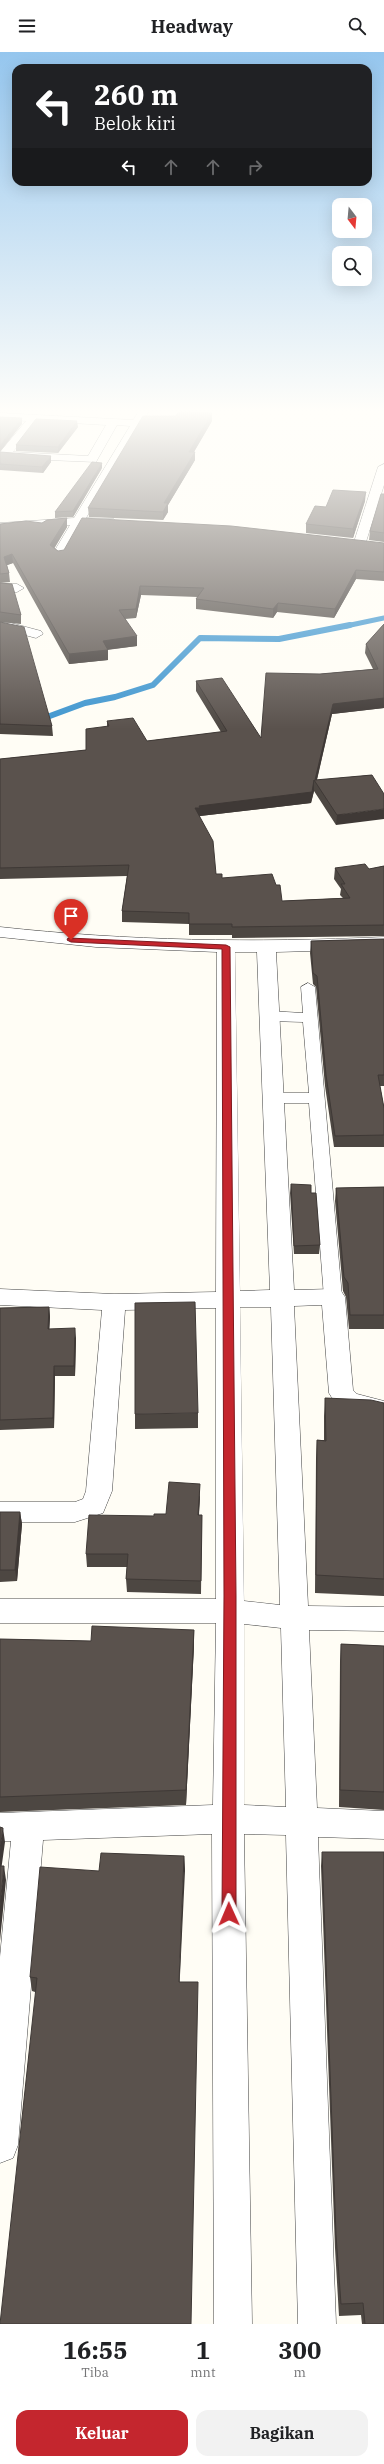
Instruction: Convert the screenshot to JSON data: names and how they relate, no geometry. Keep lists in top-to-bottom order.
{
  "north": "bottom",
  "page": {
    "header": "Headway",
    "turn": ["260 m", "Belok kiri"],
    "eta": [
      "16:55",
      "Tiba",
      "1",
      "mnt",
      "300",
      "m"
    ],
    "buttons": ["Keluar", "Bagikan"]
  }
}
